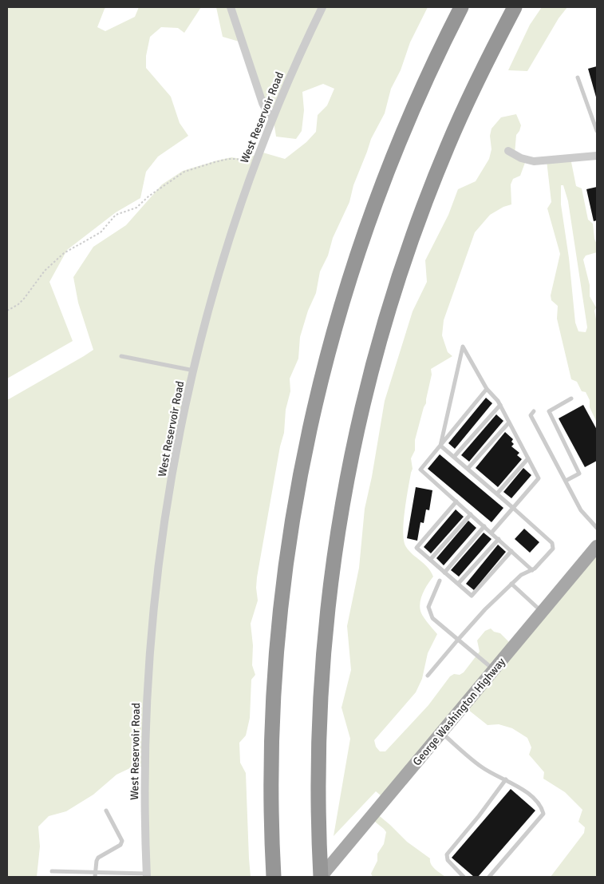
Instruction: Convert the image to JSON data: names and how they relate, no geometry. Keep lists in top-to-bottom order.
{
  "streets": {
    "main road": ["George Washington Highway"],
    "street": ["West Reservoir Road"]
  }
}
